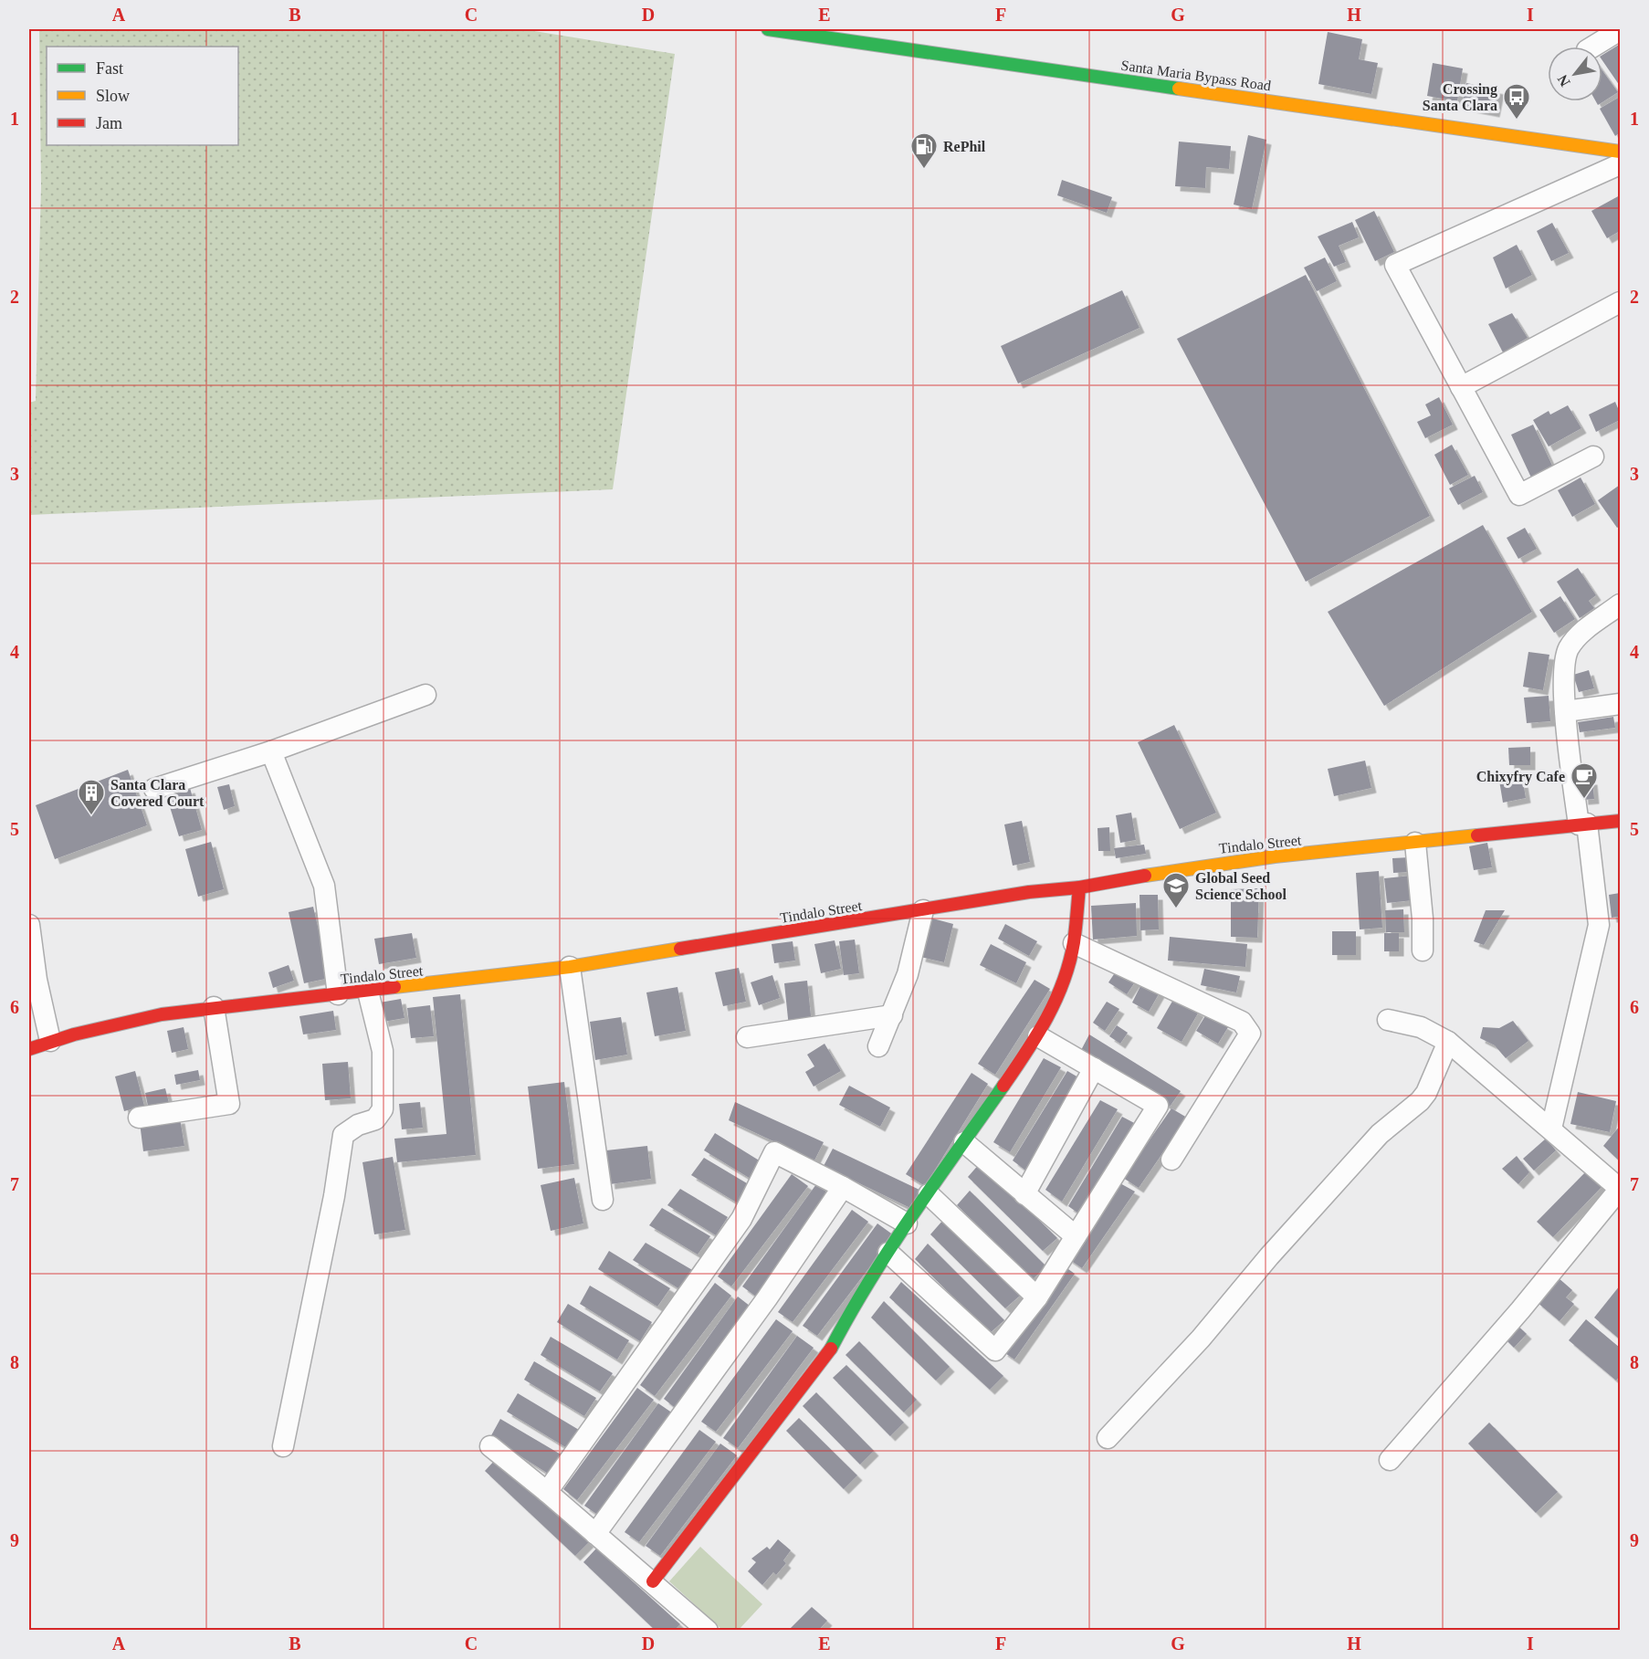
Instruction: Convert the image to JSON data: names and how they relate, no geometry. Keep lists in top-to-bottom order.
{
  "streets": {
    "main road": ["Santa Maria Bypass Road", "Tindalo Street"]
  },
  "places": {
    "bus stop": ["Crossing Santa Clara"],
    "fuel station": ["RePhil"],
    "cafe": ["Chixyfry Cafe"],
    "building": ["Santa Clara Covered Court"],
    "school or university": ["Global Seed Science School"]
  },
  "legend": ["Fast", "Slow", "Jam"],
  "north": "bottom left",
  "grid": {
    "columns": [
      "A",
      "B",
      "C",
      "D",
      "E",
      "F",
      "G",
      "H",
      "I"
    ],
    "rows": [
      "1",
      "2",
      "3",
      "4",
      "5",
      "6",
      "7",
      "8",
      "9"
    ]
  }
}
